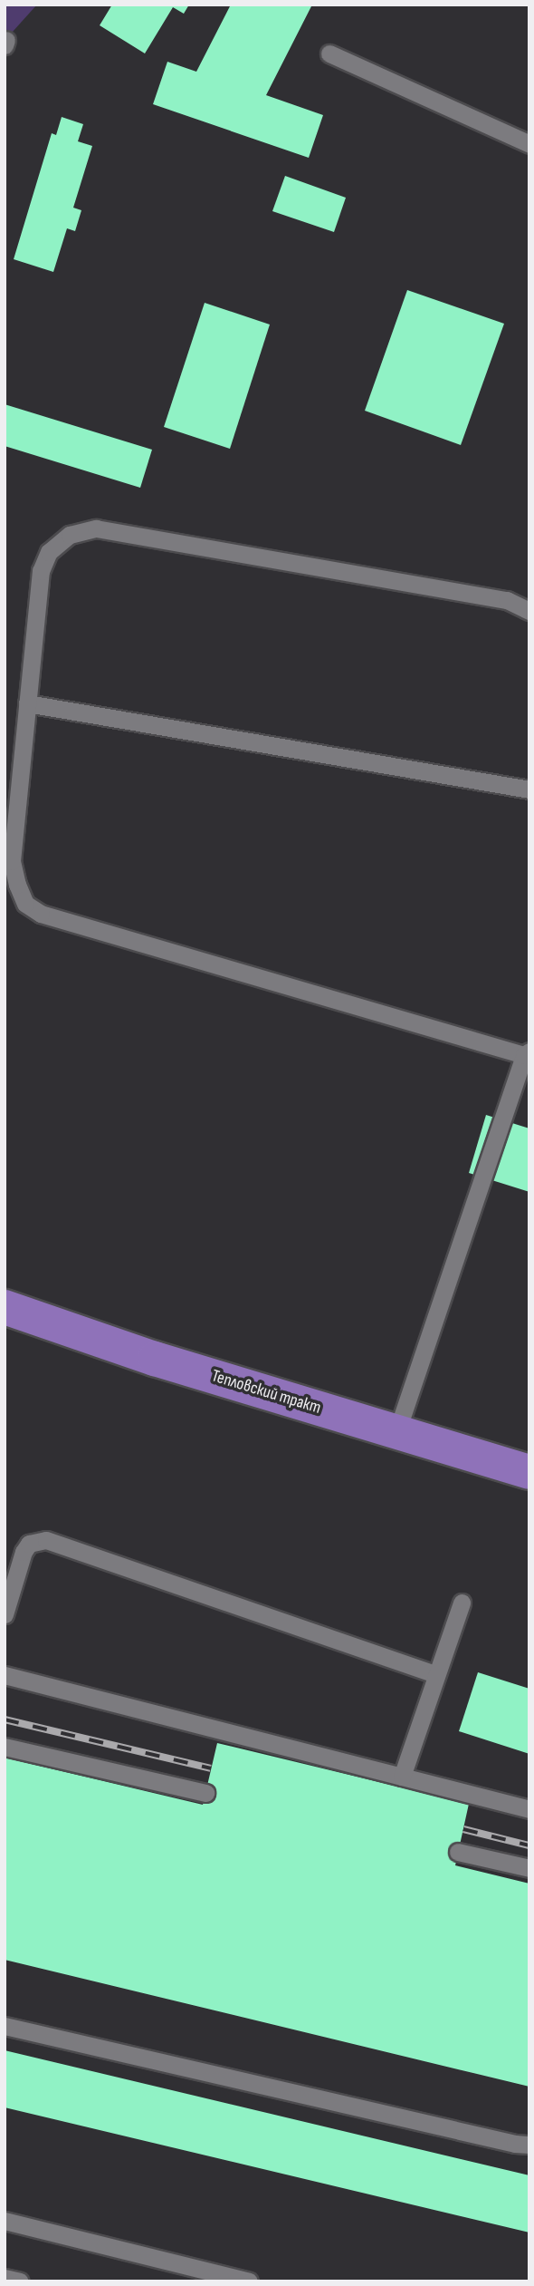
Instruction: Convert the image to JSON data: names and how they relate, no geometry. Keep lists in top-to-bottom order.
{
  "streets": {
    "main road": ["Тепловский тракт"]
  }
}
